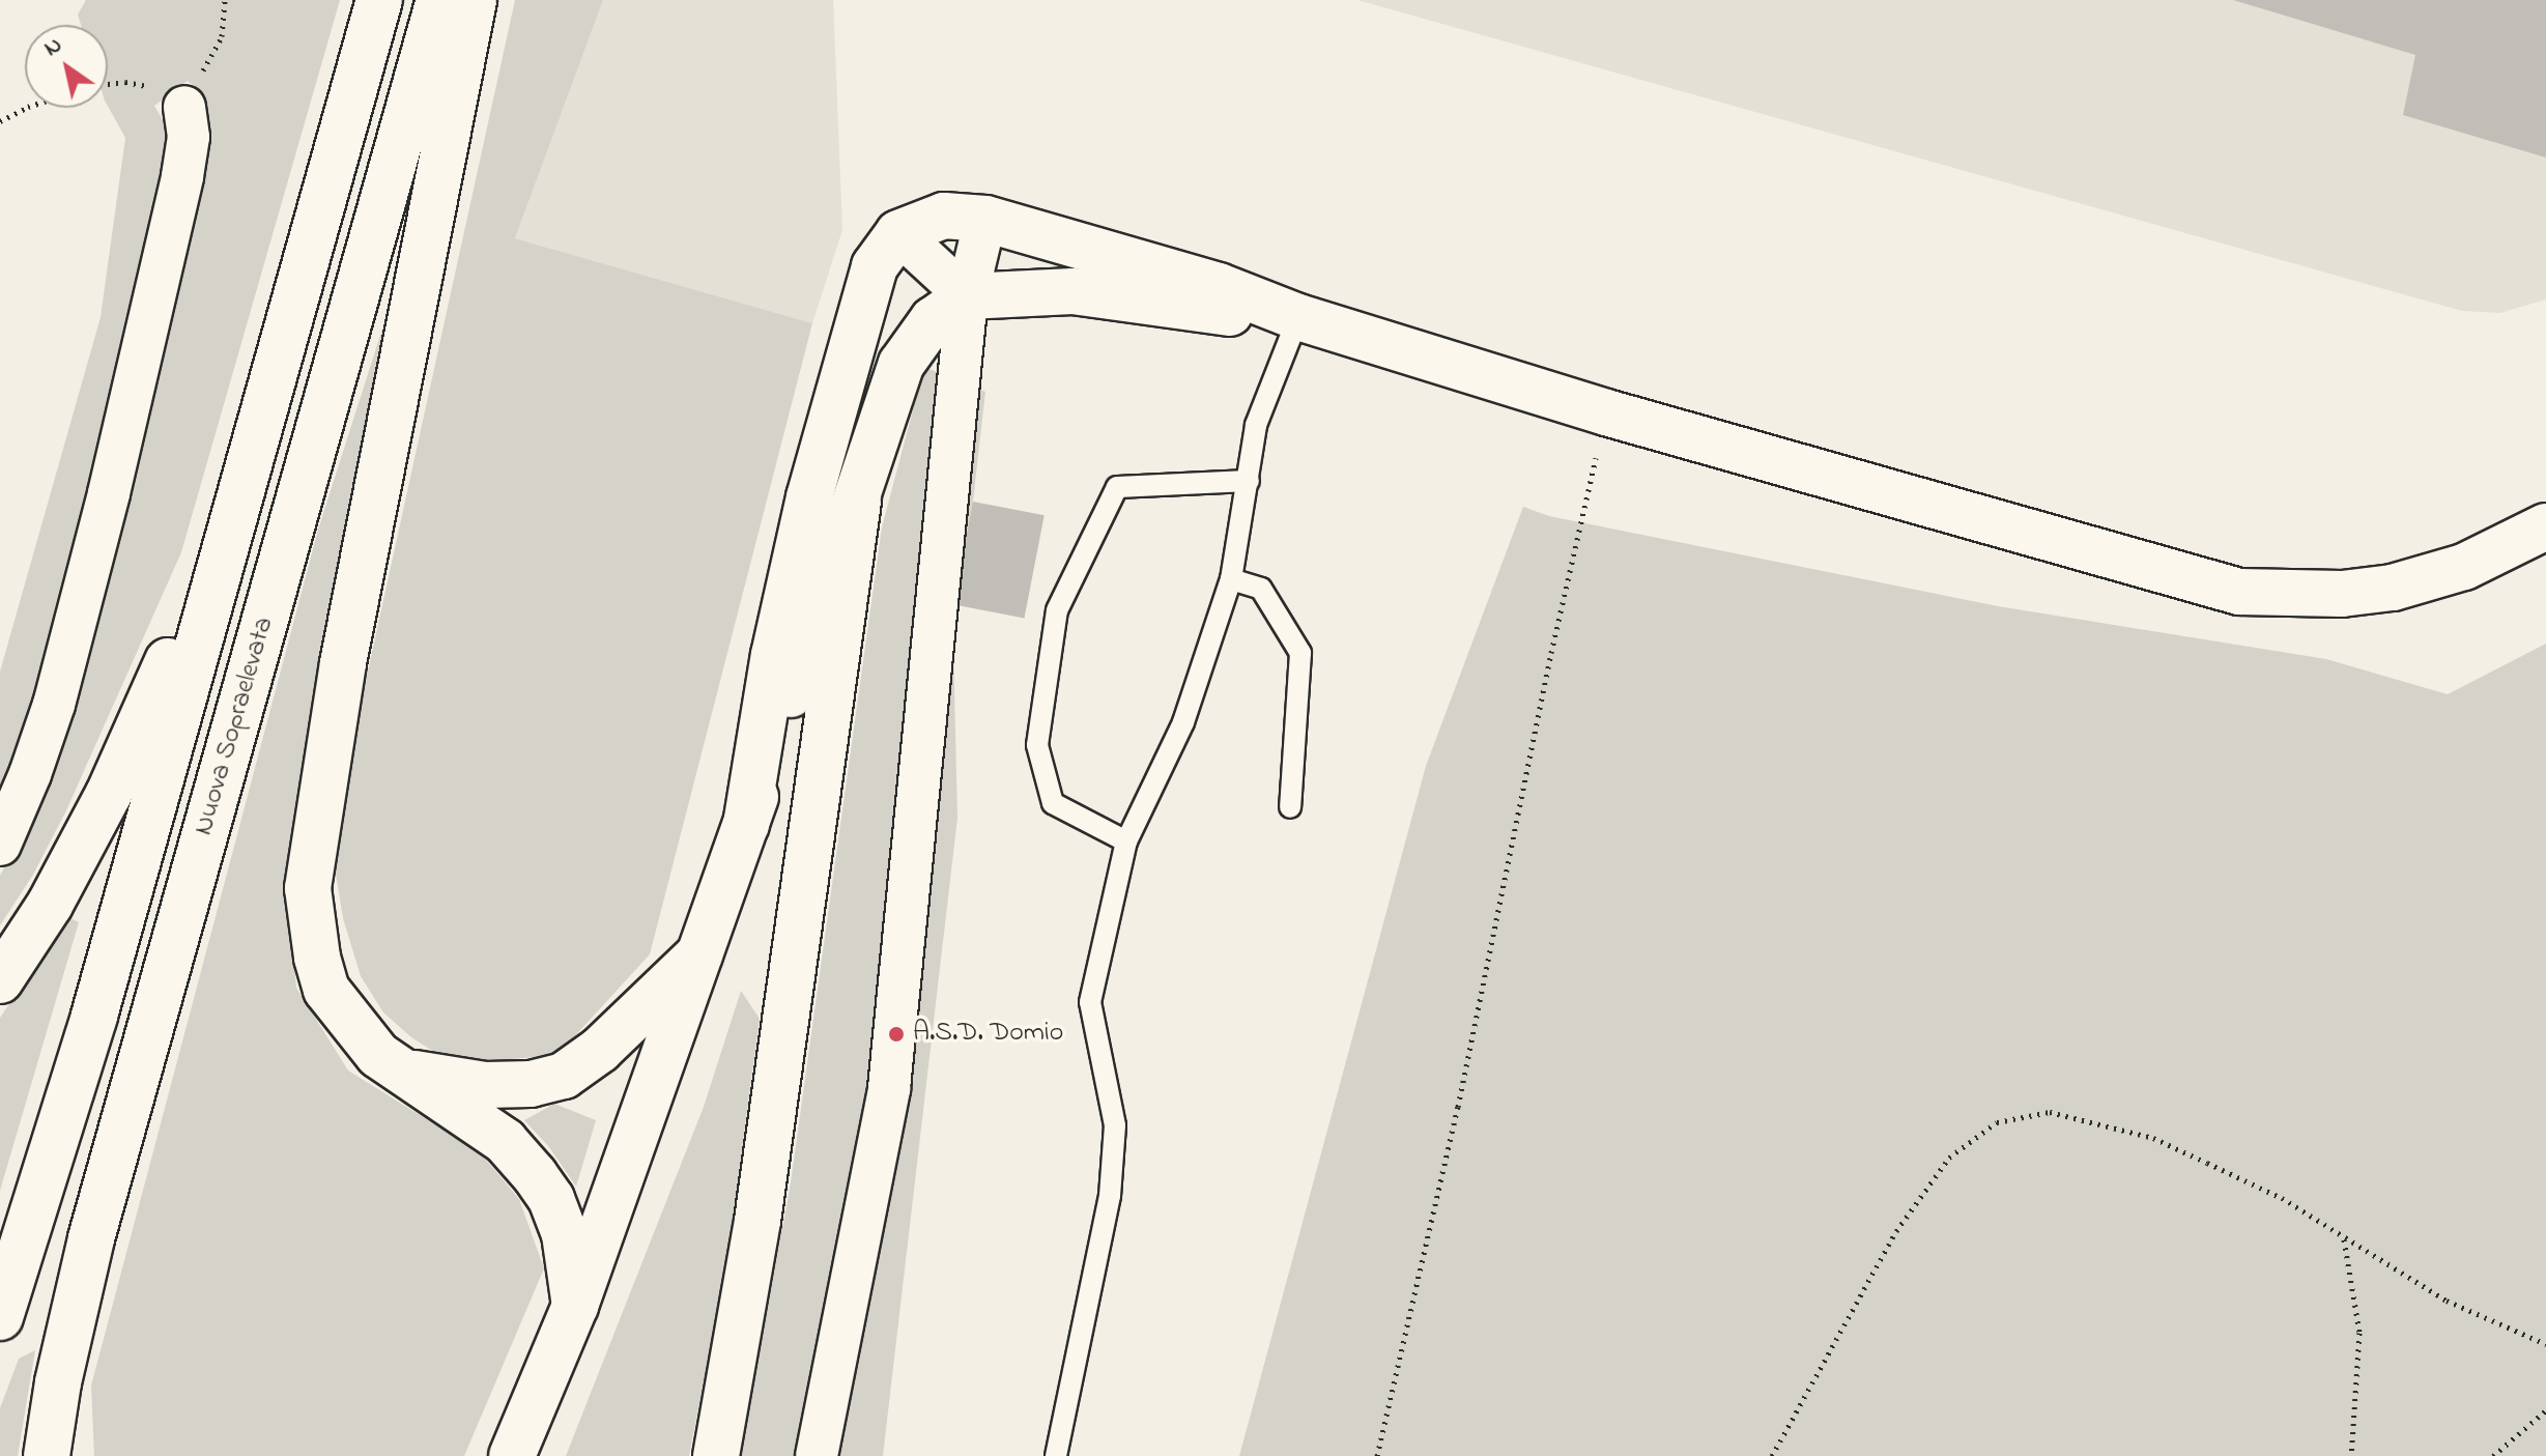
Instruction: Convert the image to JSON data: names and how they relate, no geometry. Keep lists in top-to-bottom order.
{
  "streets": {
    "main road": ["Nuova Sopraelevata"]
  },
  "places": ["A.S.D. Domio"],
  "north": "top left"
}
